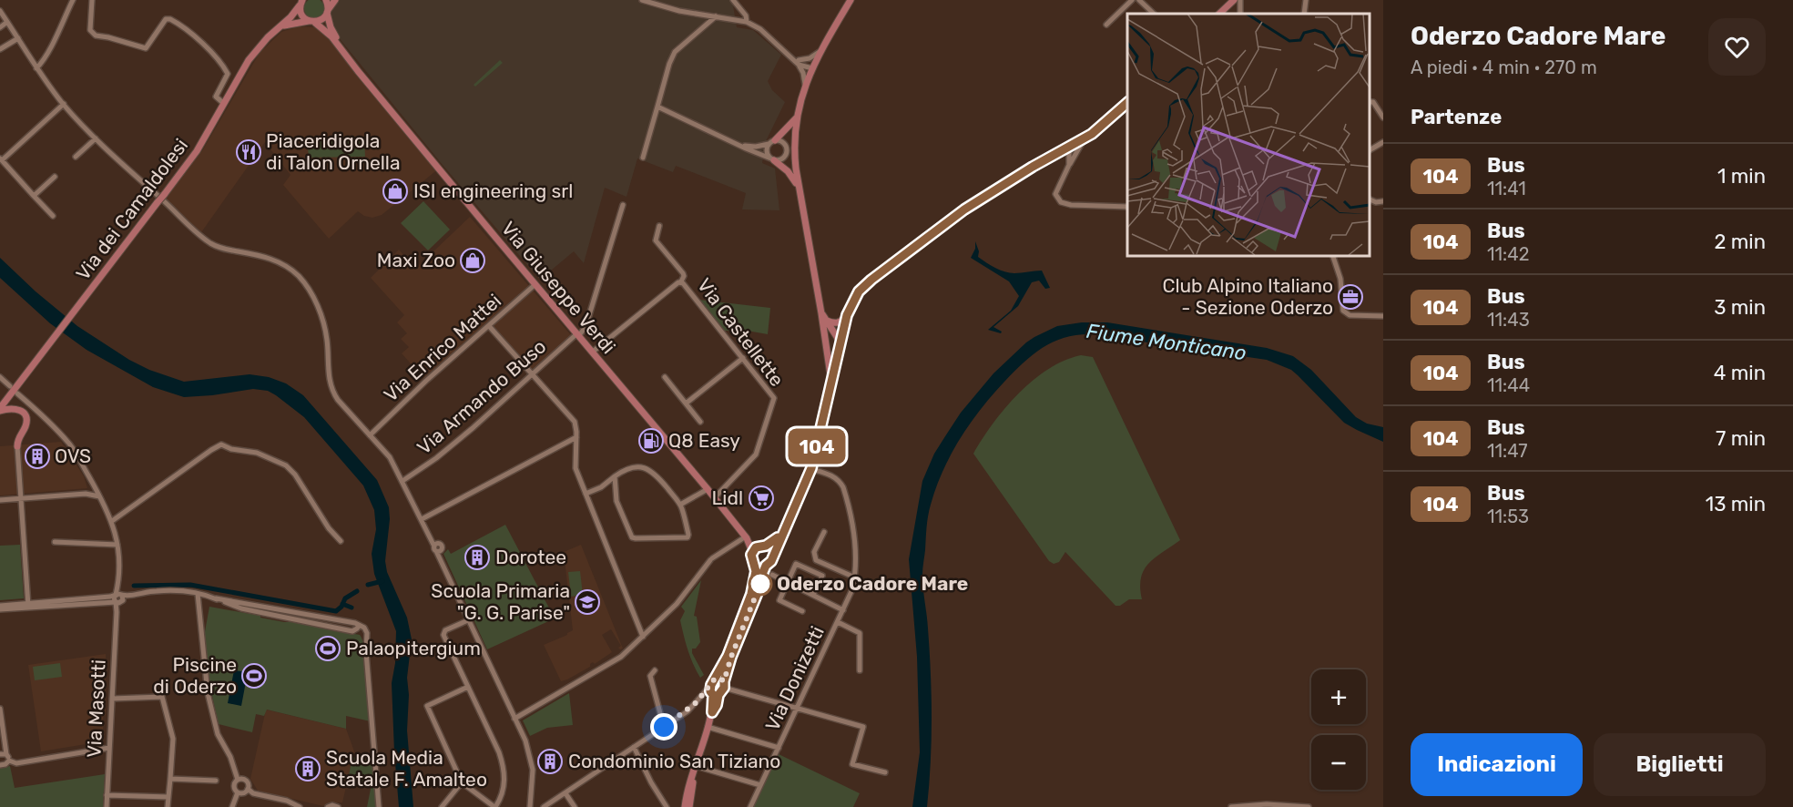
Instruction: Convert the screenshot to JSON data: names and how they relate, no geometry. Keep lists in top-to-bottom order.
{
  "streets": {
    "main road": ["Via dei Camaldolesi", "Via Giuseppe Verdi"],
    "street": [
      "Via Castellette",
      "Via Enrico Mattei",
      "Via Armando Buso",
      "Via Donizetti",
      "Via Masotti"
    ]
  },
  "crossings": [
    ["Via dei Camaldolesi", "Via Giuseppe Verdi"],
    ["Via Giuseppe Verdi", "Via Castellette"],
    ["Via Giuseppe Verdi", "Via Enrico Mattei"],
    ["Via Giuseppe Verdi", "Via Armando Buso"]
  ],
  "water": ["Fiume Monticano"],
  "places": {
    "restaurant": ["Piaceridigola di Talon Ornella"],
    "shop": ["ISI engineering srl", "Maxi Zoo"],
    "office": ["Club Alpino Italiano - Sezione Oderzo"],
    "fuel station": ["Q8 Easy"],
    "building": [
      "OVS",
      "Dorotee",
      "Condominio San Tiziano",
      "Scuola Media Statale F. Amalteo"
    ],
    "supermarket": ["Lidl"],
    "other": ["Oderzo Cadore Mare"],
    "school or university": ["Scuola Primaria \"G. G. Parise\""],
    "sports": ["Palaopitergium", "Piscine di Oderzo"]
  },
  "lines": ["bus line 104"],
  "page": {
    "on_map": "104",
    "heading": [
      ["Oderzo Cadore Mare", "A piedi · 4 min · 270 m"],
      "Partenze"
    ],
    "list": [
      {
        "mark": "104",
        "name": "Bus",
        "note": "11:41",
        "value": "1 min"
      },
      {
        "mark": "104",
        "name": "Bus",
        "note": "11:42",
        "value": "2 min"
      },
      {
        "mark": "104",
        "name": "Bus",
        "note": "11:43",
        "value": "3 min"
      },
      {
        "mark": "104",
        "name": "Bus",
        "note": "11:44",
        "value": "4 min"
      },
      {
        "mark": "104",
        "name": "Bus",
        "note": "11:47",
        "value": "7 min"
      },
      {
        "mark": "104",
        "name": "Bus",
        "note": "11:53",
        "value": "13 min"
      }
    ],
    "map_buttons": ["+", "−"],
    "buttons": ["Indicazioni", "Biglietti"]
  }
}
